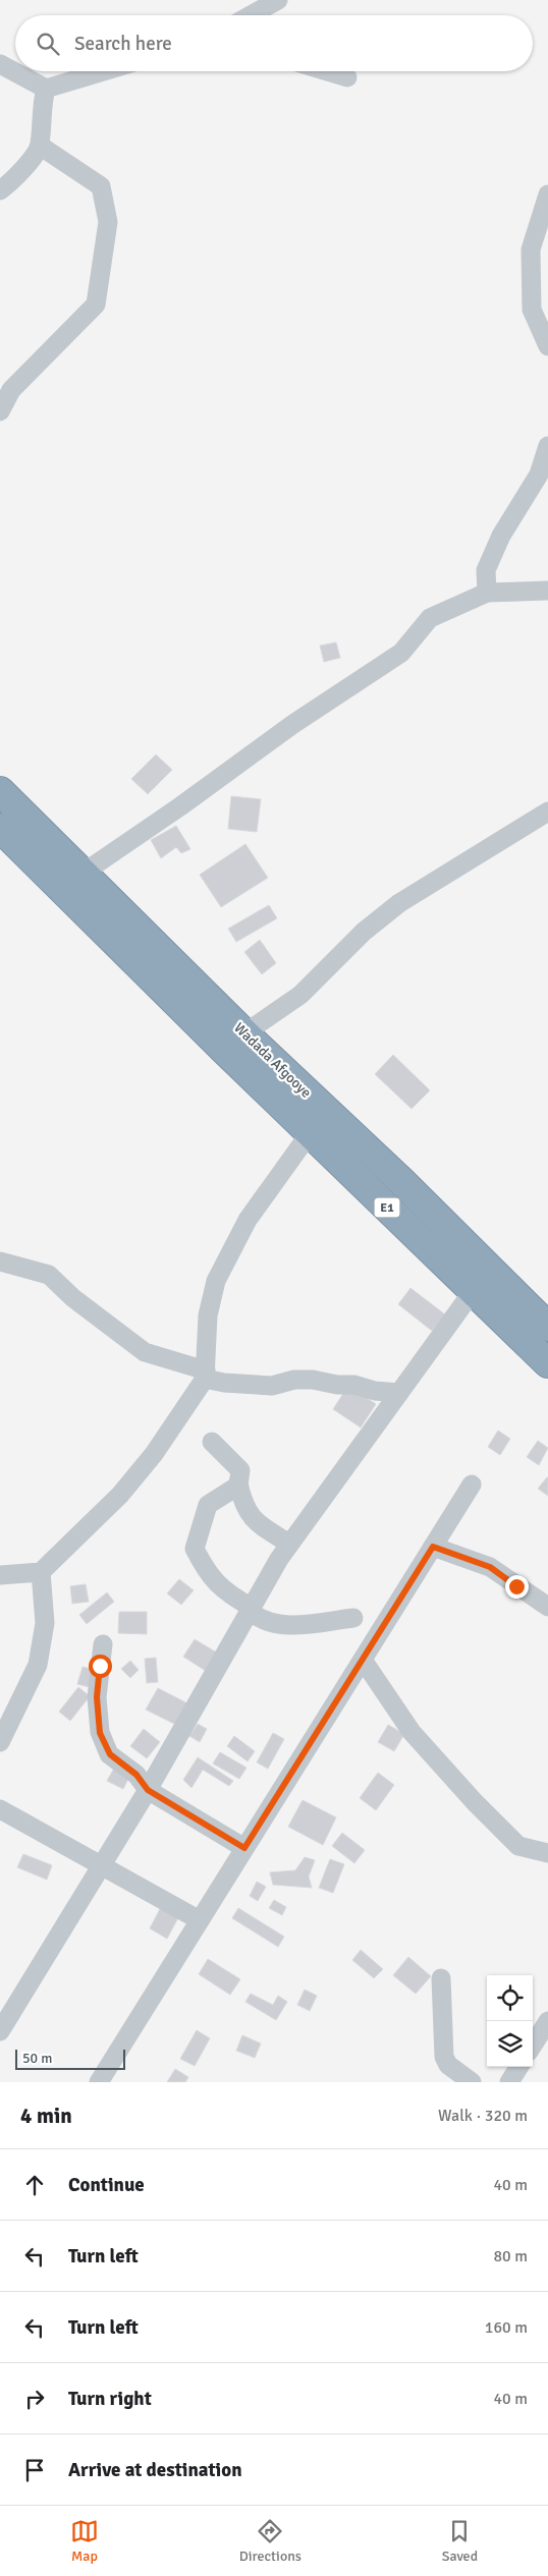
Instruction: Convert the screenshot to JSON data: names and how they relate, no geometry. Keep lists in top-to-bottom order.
{
  "streets": {
    "highway": ["Wadada Afgooye", "E1"]
  },
  "scale_bar": "50 m",
  "page": {
    "search": "Search here",
    "scale": "50 m",
    "heading": ["4 min", "Walk · 320 m"],
    "list": [
      ["Continue", "40 m"],
      ["Turn left", "80 m"],
      ["Turn left", "160 m"],
      ["Turn right", "40 m"],
      "Arrive at destination"
    ],
    "nav": ["Map", "Directions", "Saved"]
  }
}
